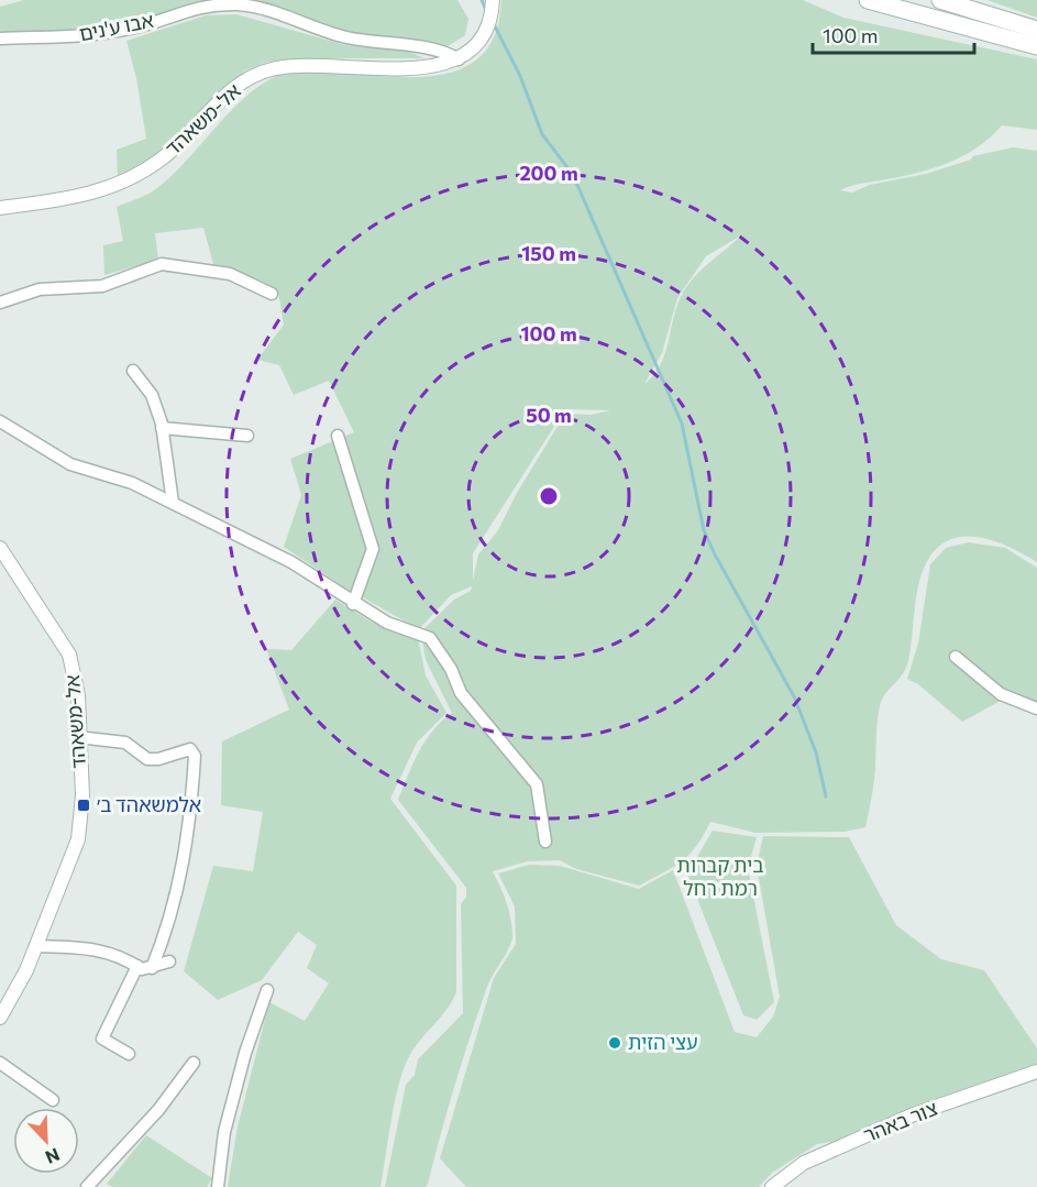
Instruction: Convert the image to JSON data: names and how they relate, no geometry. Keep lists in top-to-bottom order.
{
  "streets": {
    "street": ["אבו ע'נים", "אל-משאהד", "צור באהר"]
  },
  "crossings": [
    ["אבו ע'נים", "אל-משאהד"]
  ],
  "parks": ["בית קברות רמת רחל"],
  "places": {
    "transit": ["אלמשאהד ב׳"],
    "other": ["עצי הזית"]
  },
  "scale_bar": "100 m",
  "north": "bottom right",
  "rings": [
    "200 m",
    "150 m",
    "100 m",
    "50 m"
  ]
}
